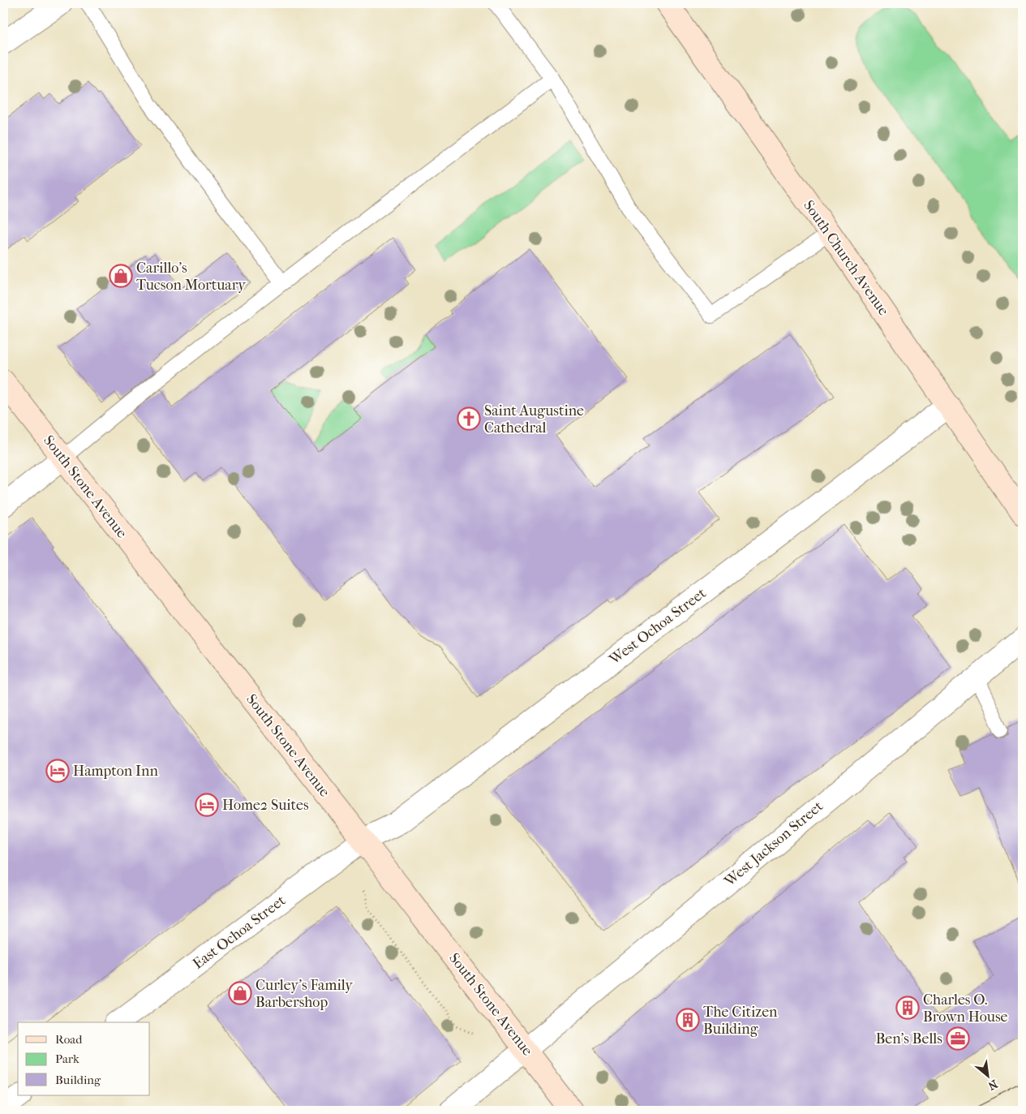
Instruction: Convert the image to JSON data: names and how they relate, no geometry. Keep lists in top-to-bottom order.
{
  "streets": {
    "street": [
      "South Church Avenue",
      "South Stone Avenue",
      "West Ochoa Street",
      "West Jackson Street",
      "East Ochoa Street"
    ]
  },
  "crossings": [
    ["South Church Avenue", "West Ochoa Street"],
    ["South Stone Avenue", "West Ochoa Street"],
    ["South Stone Avenue", "West Jackson Street"],
    ["South Stone Avenue", "East Ochoa Street"],
    ["West Ochoa Street", "East Ochoa Street"]
  ],
  "places": {
    "shop": ["Carillo's Tucson Mortuary", "Curley's Family Barbershop"],
    "church": ["Saint Augustine Cathedral"],
    "hotel": ["Hampton Inn", "Home2 Suites"],
    "building": ["Charles O. Brown House", "The Citizen Building"],
    "office": ["Ben's Bells"]
  },
  "legend": ["Road", "Park", "Building"],
  "north": "bottom right"
}
